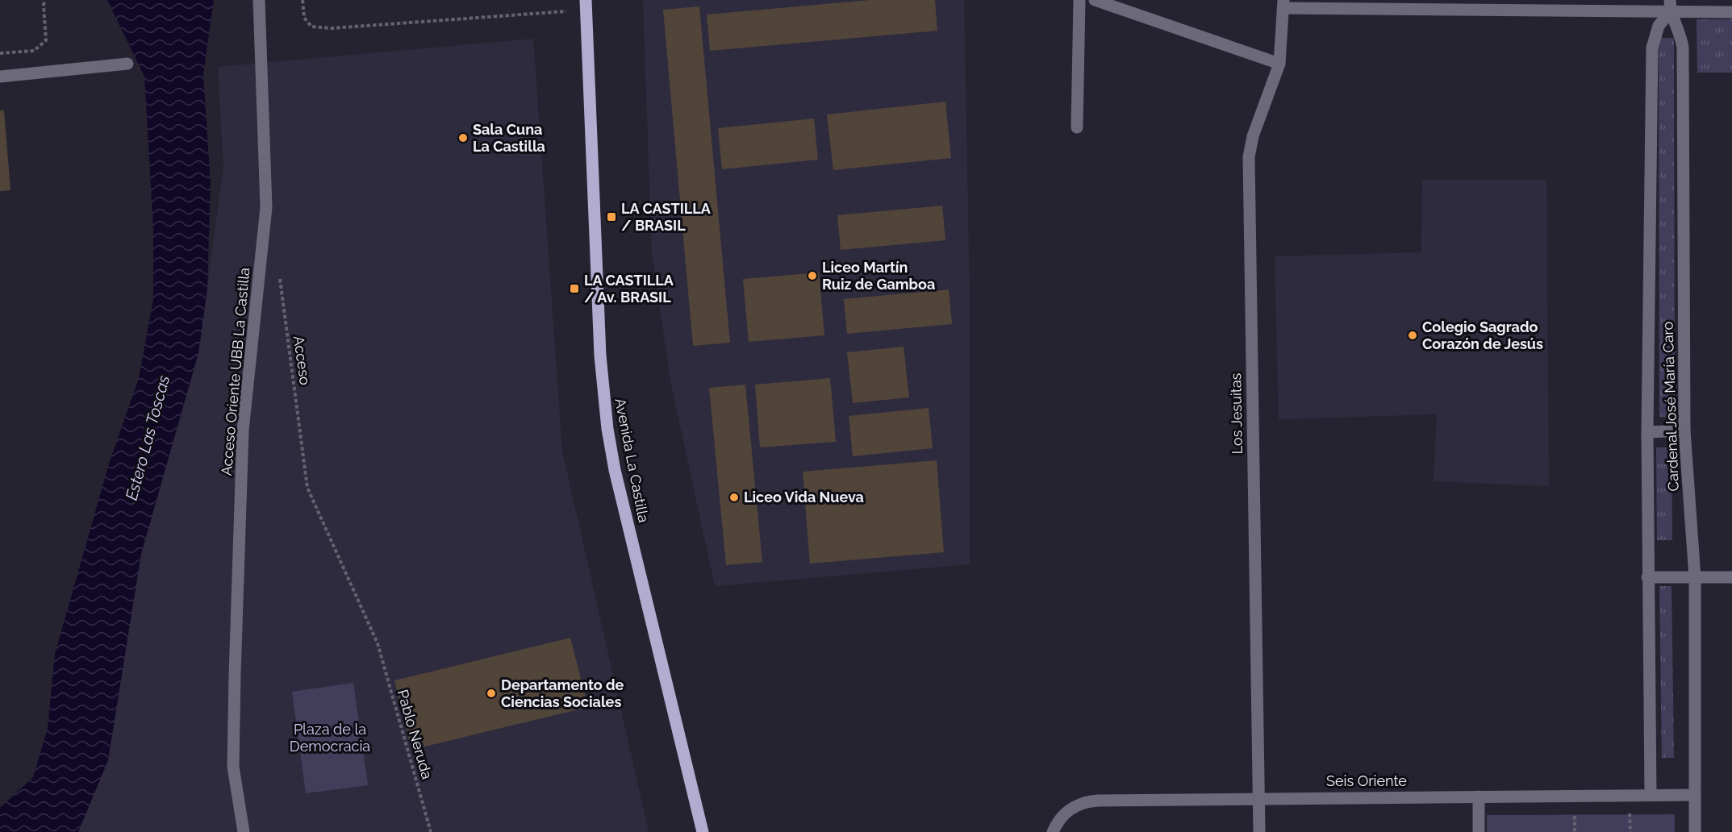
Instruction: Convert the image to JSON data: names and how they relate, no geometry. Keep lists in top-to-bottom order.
{
  "streets": {
    "main road": ["Avenida La Castilla"],
    "street": [
      "Acceso Oriente UBB La Castilla",
      "Cardenal José María Caro",
      "Los Jesuitas",
      "Seis Oriente"
    ],
    "path": ["Acceso", "Pablo Neruda"]
  },
  "crossings": [
    ["Acceso", "Pablo Neruda"],
    ["Cardenal José María Caro", "Seis Oriente"],
    ["Los Jesuitas", "Seis Oriente"]
  ],
  "water": ["Estero Las Toscas"],
  "parks": ["Plaza de la Democracia"],
  "places": {
    "other": [
      "Sala Cuna La Castilla",
      "Liceo Martín Ruiz de Gamboa",
      "Colegio Sagrado Corazón de Jesús",
      "Liceo Vida Nueva",
      "Departamento de Ciencias Sociales"
    ],
    "transit": ["LA CASTILLA / BRASIL", "LA CASTILLA / Av. BRASIL"]
  }
}
